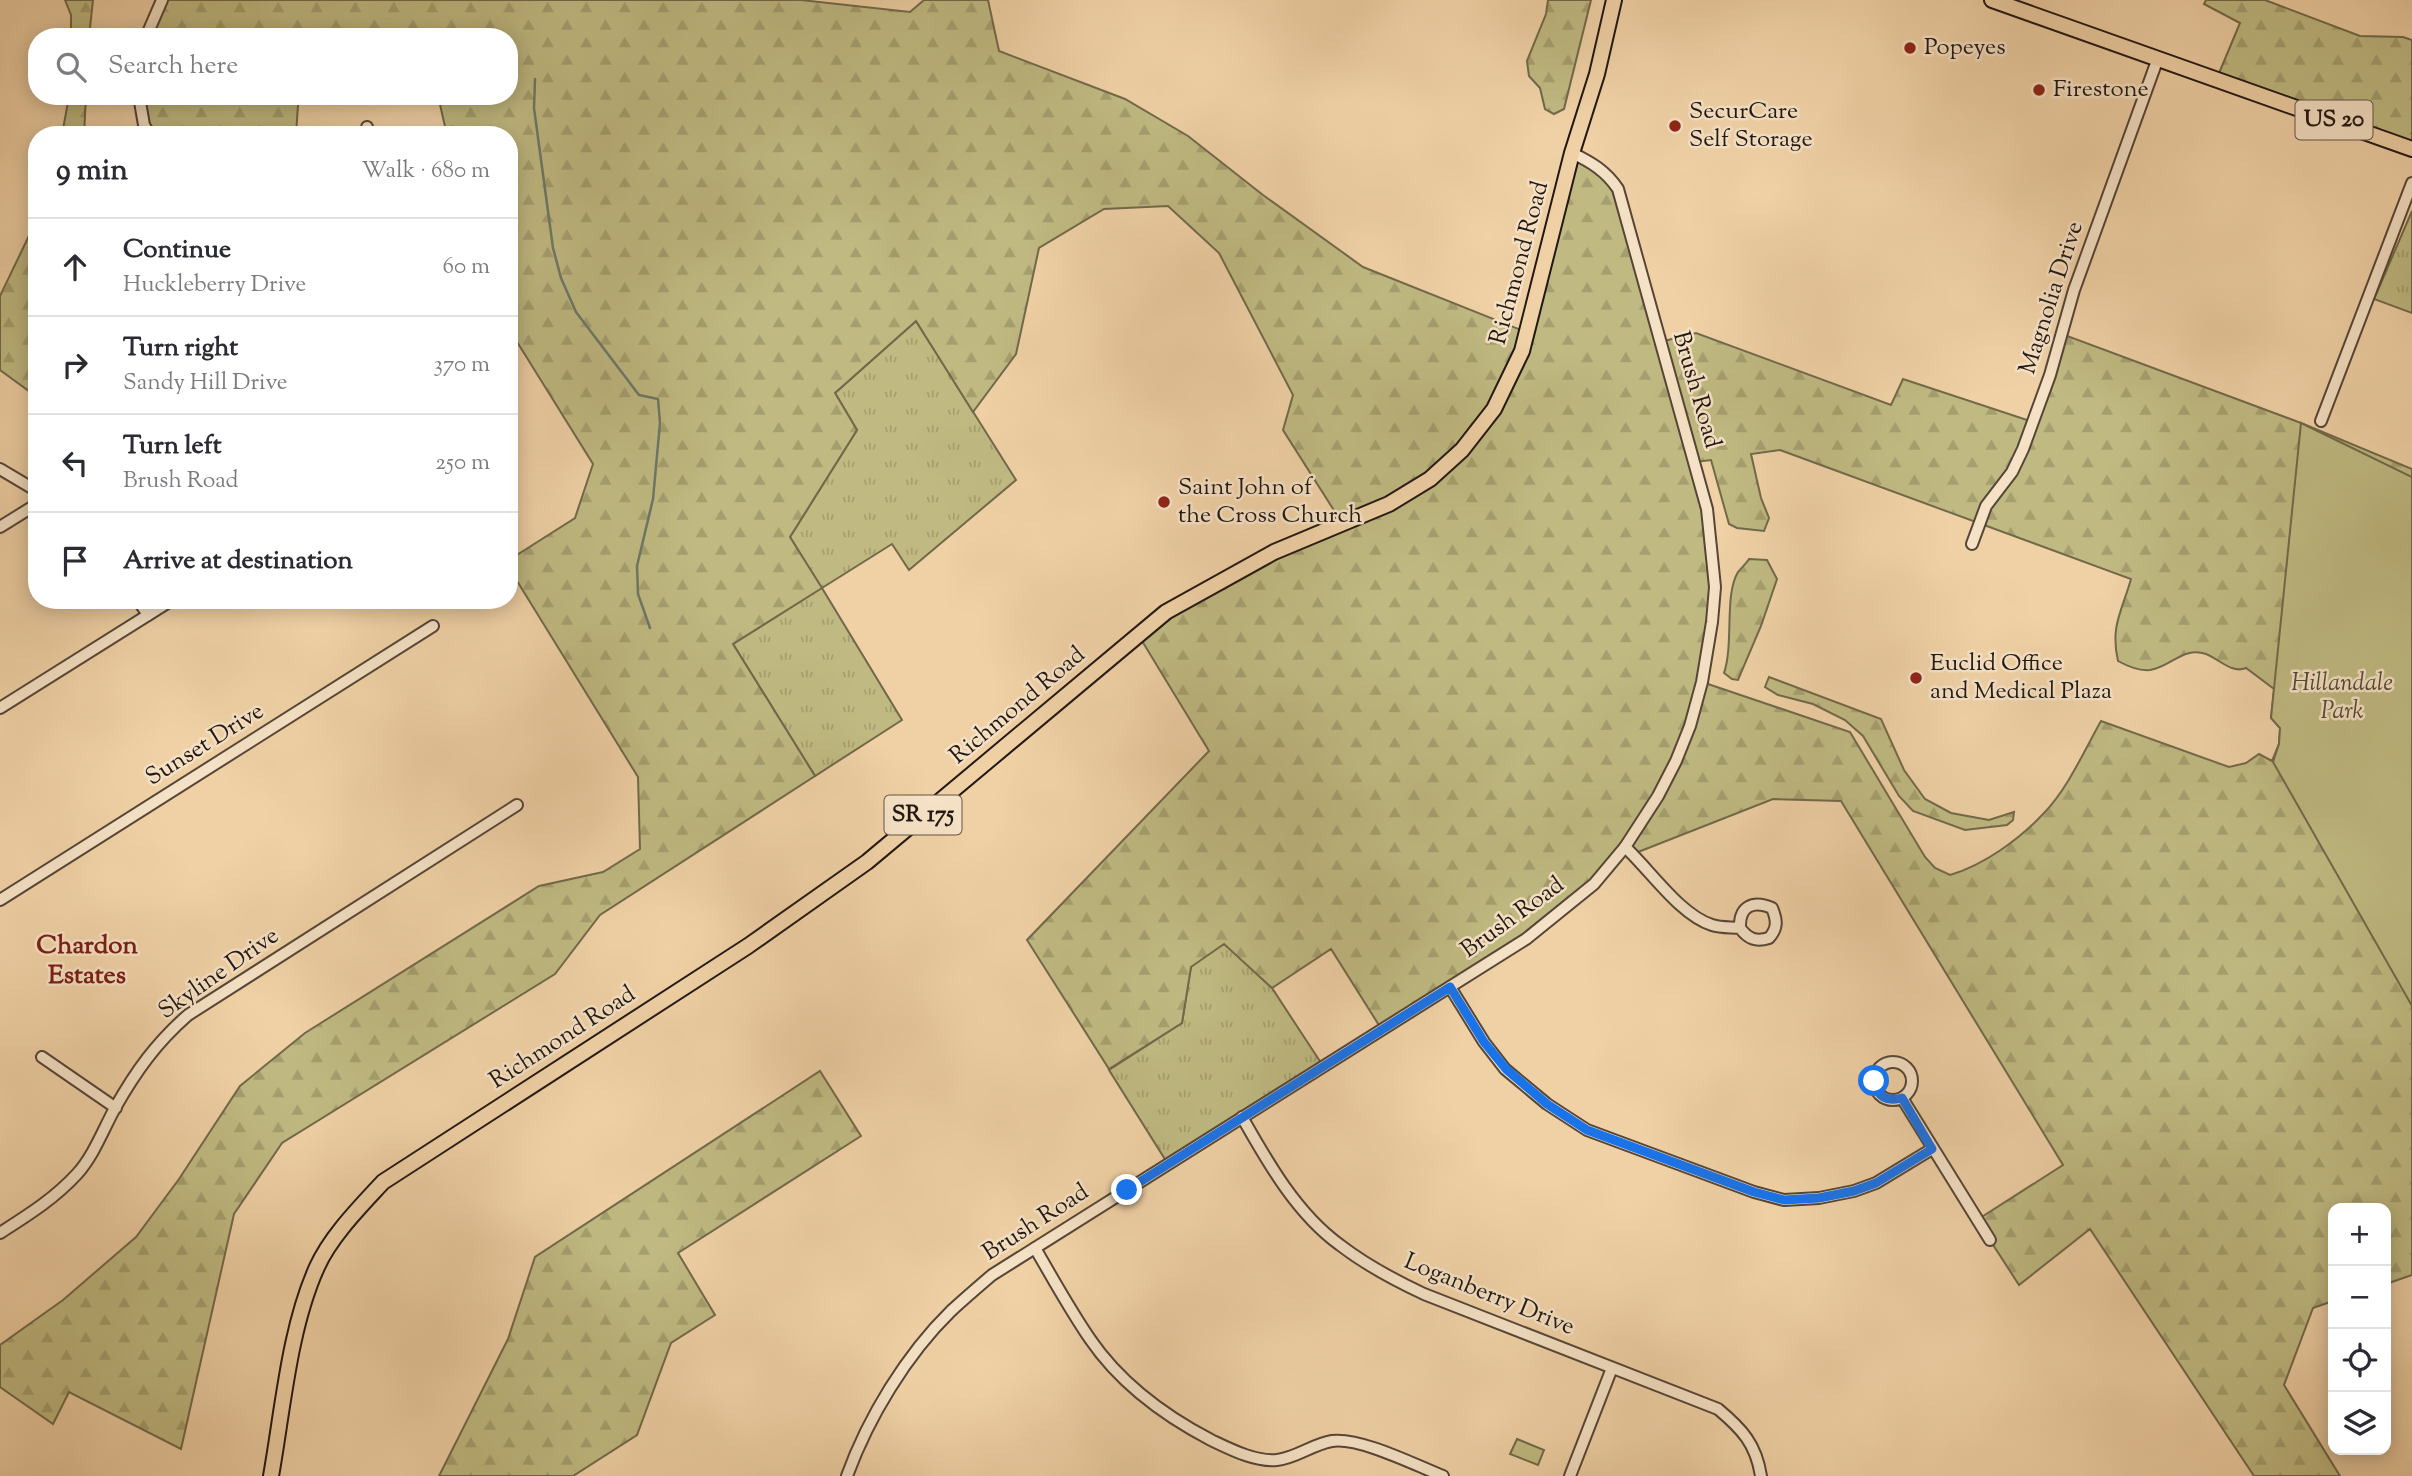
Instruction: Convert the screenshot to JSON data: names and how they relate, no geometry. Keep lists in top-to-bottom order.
{
  "streets": {
    "main road": ["US 20", "Richmond Road", "SR 175"],
    "street": [
      "Magnolia Drive",
      "Brush Road",
      "Sunset Drive",
      "Skyline Drive",
      "Loganberry Drive"
    ]
  },
  "crossings": [
    ["US 20", "Magnolia Drive"],
    ["Richmond Road", "Brush Road"],
    ["Brush Road", "Loganberry Drive"]
  ],
  "districts": ["Chardon Estates"],
  "parks": ["Hillandale Park"],
  "places": [
    "Popeyes",
    "Firestone",
    "SecurCare Self Storage",
    "Saint John of the Cross Church",
    "Euclid Office and Medical Plaza"
  ],
  "page": {
    "search": "Search here",
    "heading": ["9 min", "Walk · 680 m"],
    "list": [
      ["Continue", "Huckleberry Drive", "60 m"],
      ["Turn right", "Sandy Hill Drive", "370 m"],
      ["Turn left", "Brush Road", "250 m"],
      "Arrive at destination"
    ],
    "map_buttons": ["+", "−"]
  }
}
